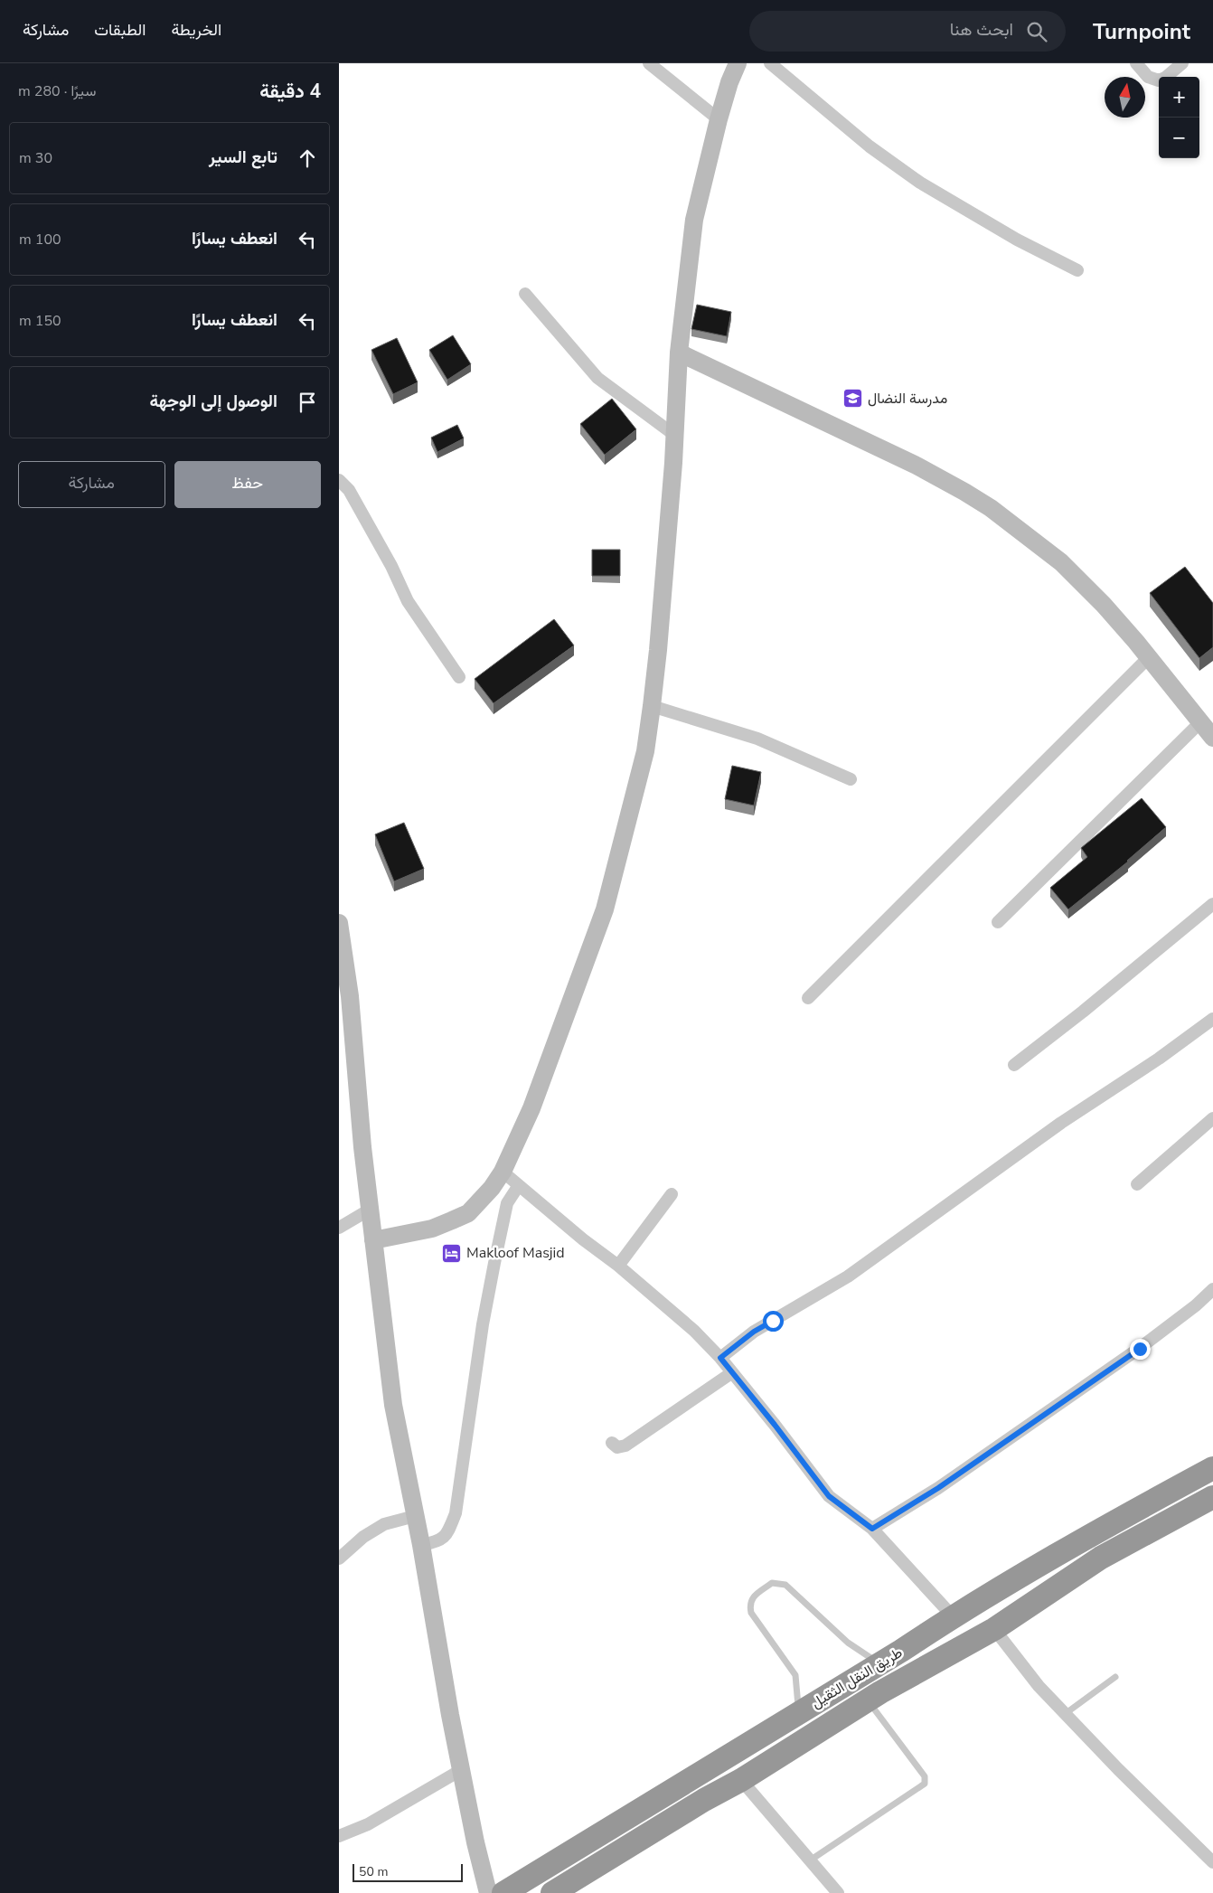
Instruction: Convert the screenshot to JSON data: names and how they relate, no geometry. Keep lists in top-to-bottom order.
{
  "streets": {
    "highway": ["طريق النقل الثقيل"]
  },
  "places": {
    "school or university": ["مدرسة النضال"],
    "hotel": ["Makloof Masjid"]
  },
  "scale_bar": "50 m",
  "north": "top",
  "page": {
    "header": "Turnpoint",
    "search": "ابحث هنا",
    "nav": ["الخريطة", "الطبقات", "مشاركة"],
    "heading": ["4 دقيقة", "سيرًا · 280 m"],
    "map_buttons": ["+", "−"],
    "list": [
      ["تابع السير", "30 m"],
      ["انعطف يسارًا", "100 m"],
      ["انعطف يسارًا", "150 m"],
      "الوصول إلى الوجهة"
    ],
    "buttons": ["حفظ", "مشاركة"],
    "scale": "50 m"
  }
}
